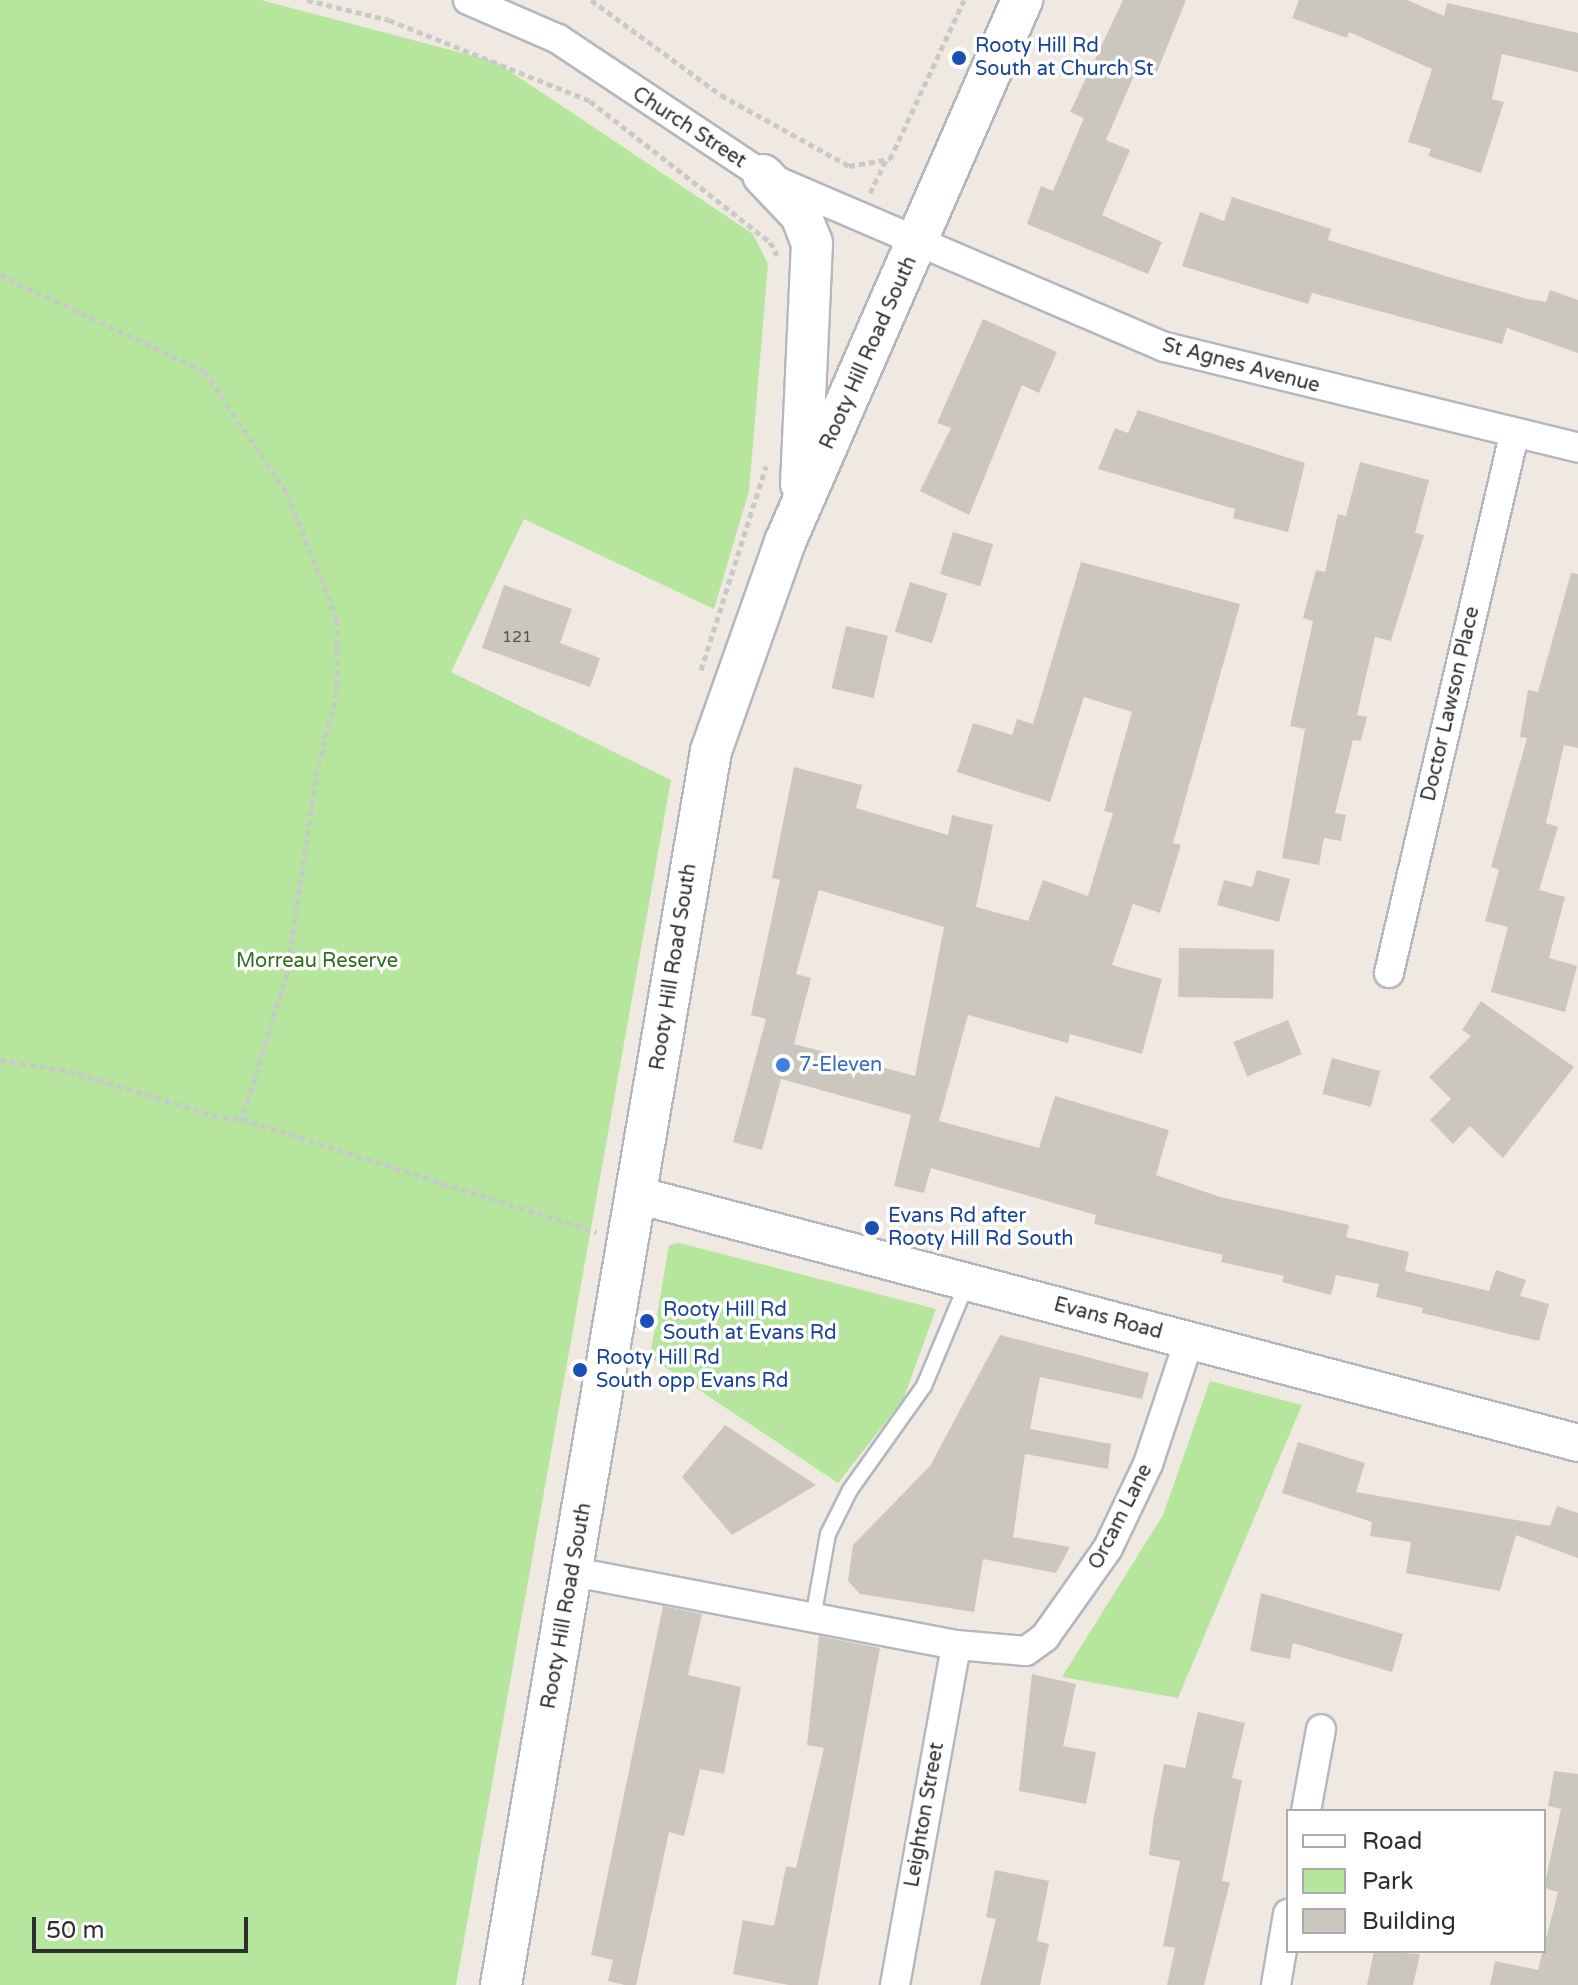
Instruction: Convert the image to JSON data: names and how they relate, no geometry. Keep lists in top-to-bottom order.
{
  "streets": {
    "main road": ["Rooty Hill Road South"],
    "street": [
      "Church Street",
      "St Agnes Avenue",
      "Doctor Lawson Place",
      "Evans Road",
      "Orcam Lane",
      "Leighton Street"
    ]
  },
  "crossings": [
    ["Church Street", "Rooty Hill Road South"],
    ["Church Street", "St Agnes Avenue"],
    ["Rooty Hill Road South", "St Agnes Avenue"],
    ["Rooty Hill Road South", "Evans Road"],
    ["St Agnes Avenue", "Doctor Lawson Place"],
    ["Evans Road", "Orcam Lane"],
    ["Orcam Lane", "Leighton Street"]
  ],
  "parks": ["Morreau Reserve"],
  "places": [
    "Rooty Hill Rd South at Church St",
    "7-Eleven",
    "Evans Rd after Rooty Hill Rd South",
    "Rooty Hill Rd South at Evans Rd",
    "Rooty Hill Rd South opp Evans Rd"
  ],
  "house_numbers": ["121"],
  "legend": ["Road", "Park", "Building"],
  "scale_bar": "50 m"
}
